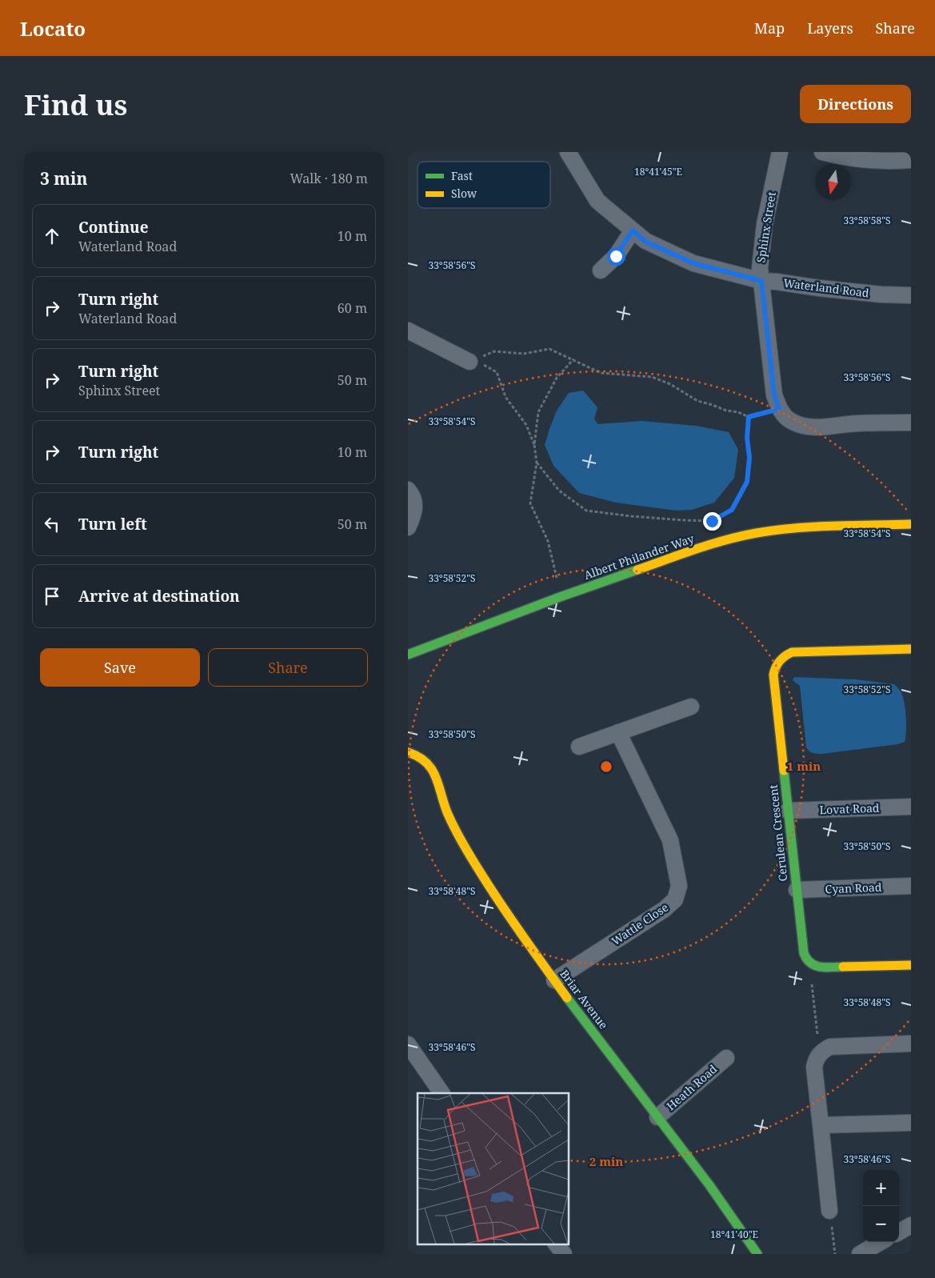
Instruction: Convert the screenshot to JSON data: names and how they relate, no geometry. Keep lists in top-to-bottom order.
{
  "streets": {
    "street": [
      "Sphinx Street",
      "Waterland Road",
      "Albert Philander Way",
      "Lovat Road",
      "Cerulean Crescent",
      "Cyan Road",
      "Wattle Close",
      "Briar Avenue",
      "Heath Road"
    ]
  },
  "crossings": [
    ["Sphinx Street", "Waterland Road"],
    ["Lovat Road", "Cerulean Crescent"],
    ["Cerulean Crescent", "Cyan Road"],
    ["Wattle Close", "Briar Avenue"],
    ["Briar Avenue", "Heath Road"]
  ],
  "legend": ["Fast", "Slow"],
  "north": "bottom",
  "page": {
    "header": "Locato",
    "nav": ["Map", "Layers", "Share"],
    "buttons": [
      "Directions",
      ["Save", "Share"]
    ],
    "title": "Find us",
    "heading": ["3 min", "Walk · 180 m"],
    "list": [
      ["Continue", "Waterland Road", "10 m"],
      ["Turn right", "Waterland Road", "60 m"],
      ["Turn right", "Sphinx Street", "50 m"],
      ["Turn right", "10 m"],
      ["Turn left", "50 m"],
      "Arrive at destination"
    ],
    "map_buttons": ["+", "−"]
  },
  "coordinates": [
    "18°41'45\"E",
    "33°58'58\"S",
    "33°58'56\"S",
    "33°58'54\"S",
    "33°58'52\"S",
    "33°58'50\"S",
    "33°58'48\"S",
    "33°58'46\"S",
    "18°41'40\"E"
  ],
  "rings": ["1 min", "2 min"]
}
